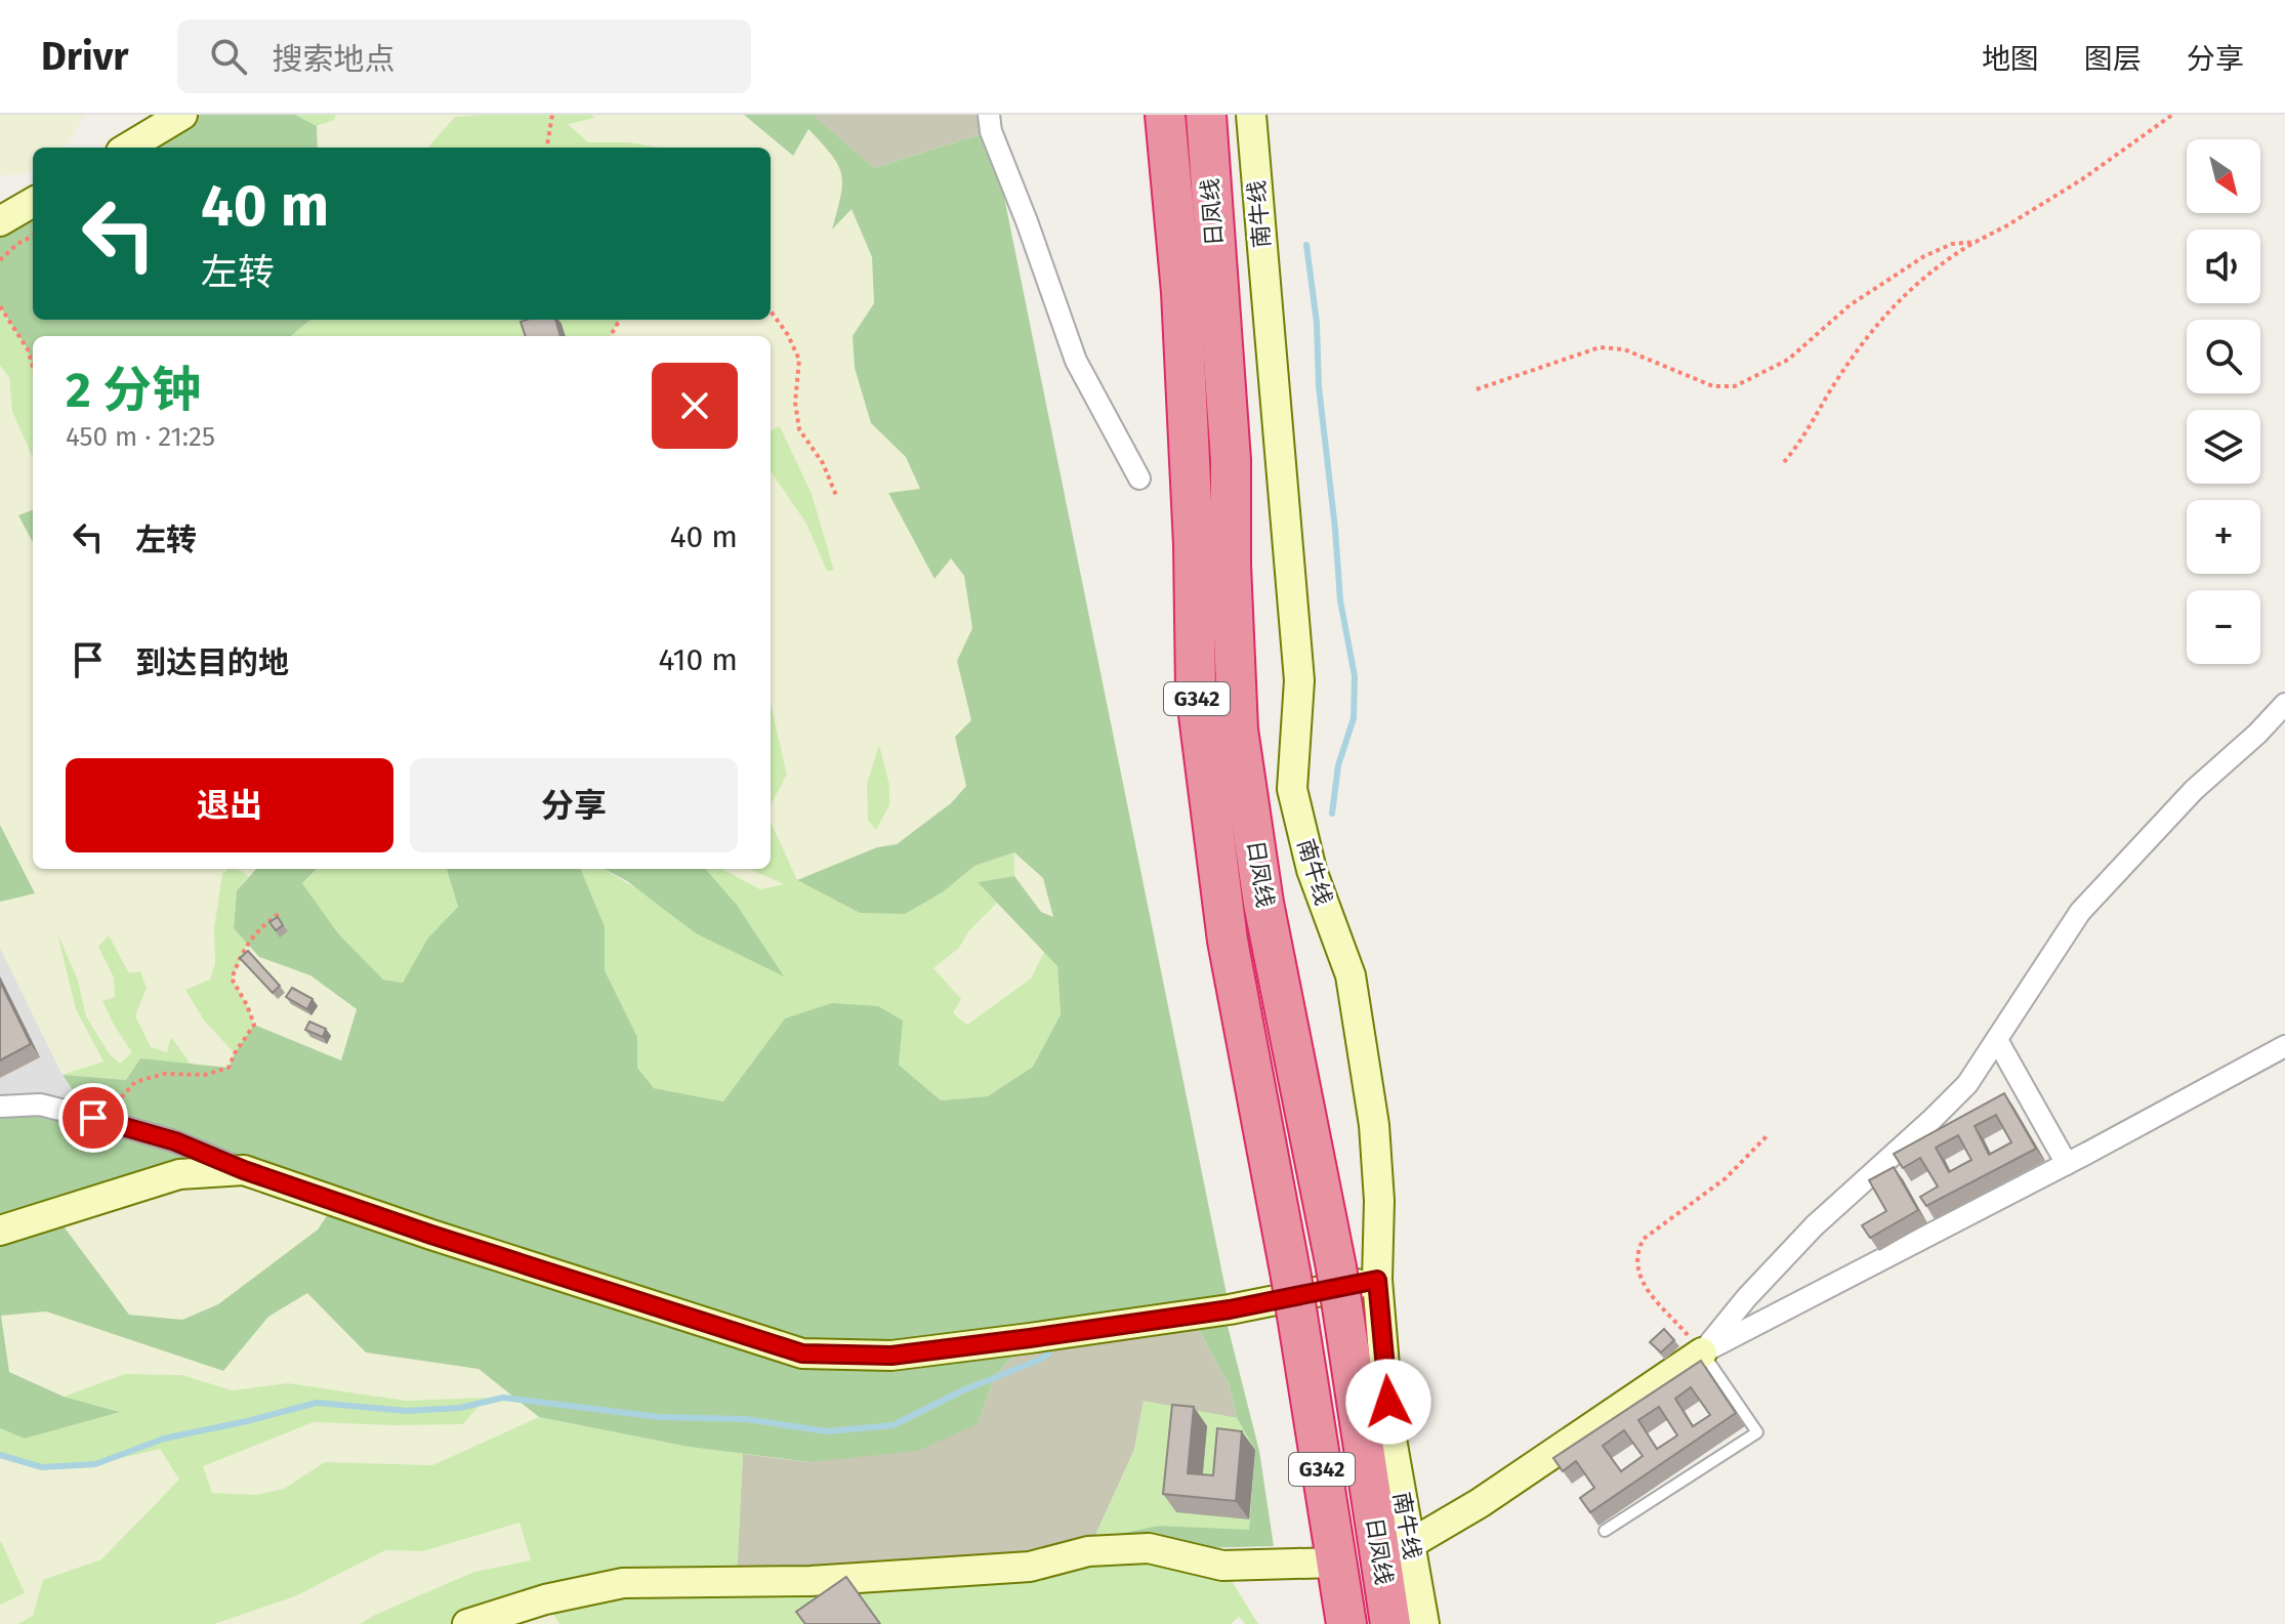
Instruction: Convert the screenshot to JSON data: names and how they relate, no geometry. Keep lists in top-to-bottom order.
{
  "streets": {
    "highway": ["日凤线", "G342"],
    "street": ["南牛线"]
  },
  "crossings": [
    ["日凤线", "南牛线"]
  ],
  "north": "bottom right",
  "page": {
    "header": "Drivr",
    "search": "搜索地点",
    "nav": ["地图", "图层", "分享"],
    "map_buttons": ["+", "−"],
    "turn": ["40 m", "左转"],
    "heading": ["2 分钟", "450 m · 21:25"],
    "list": [
      {
        "name": "左转",
        "value": "40 m"
      },
      {
        "name": "到达目的地",
        "value": "410 m"
      }
    ],
    "buttons": ["退出", "分享"]
  }
}
